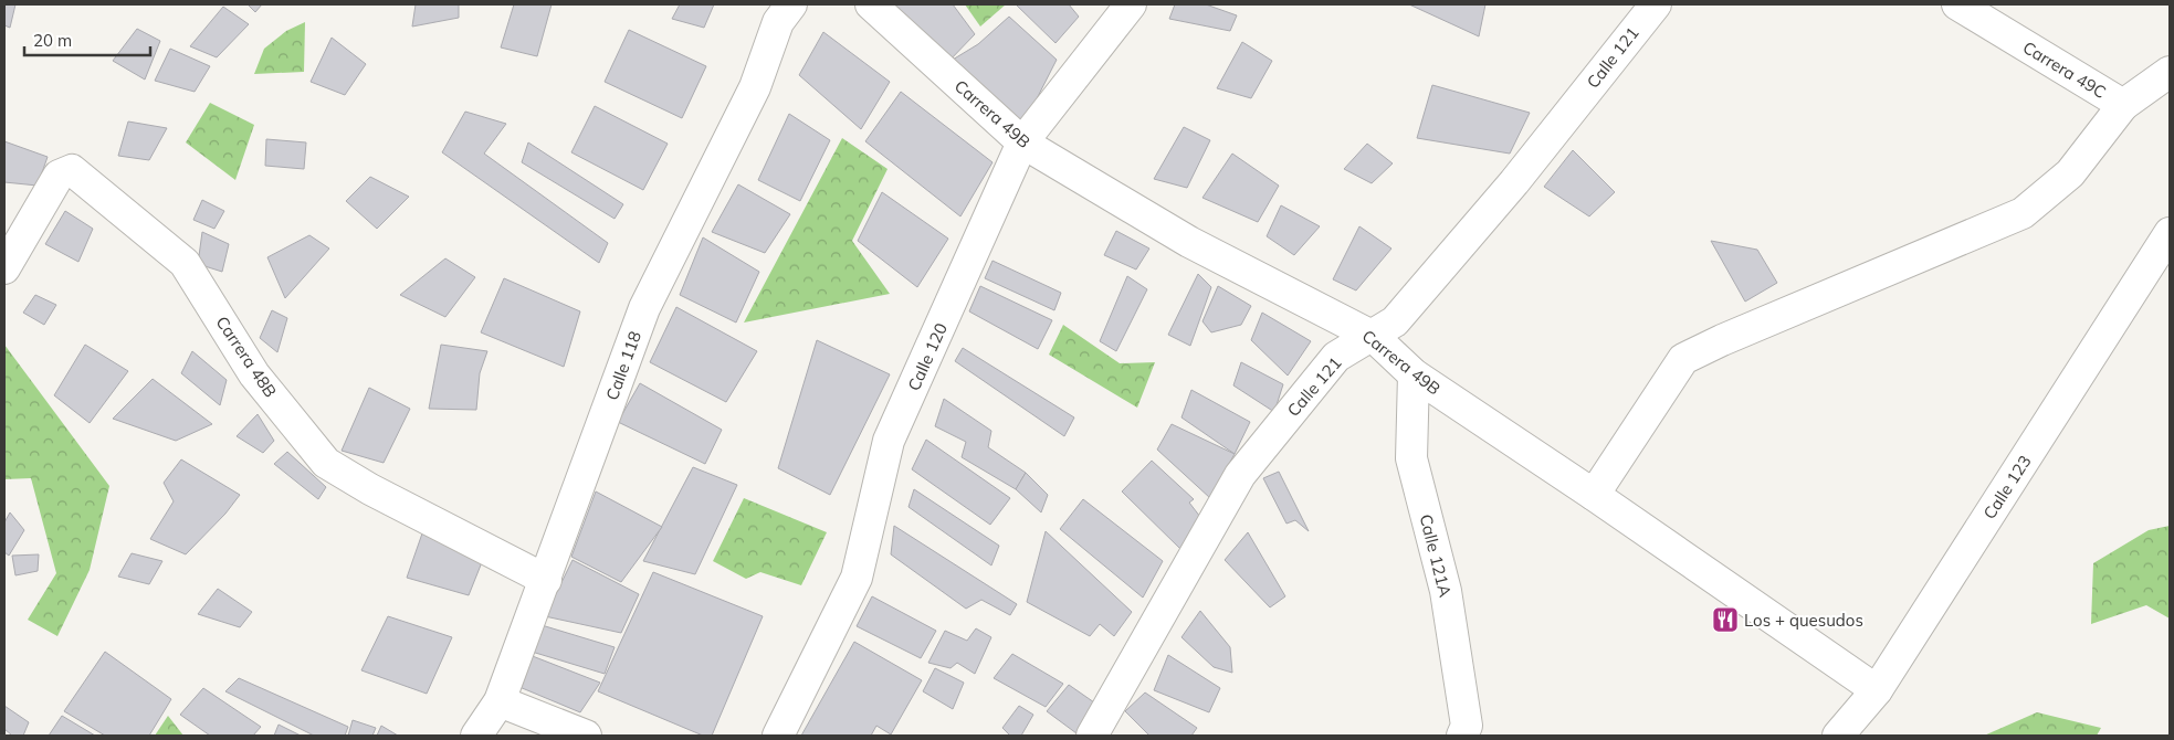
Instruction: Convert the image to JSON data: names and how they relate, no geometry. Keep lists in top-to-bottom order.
{
  "streets": {
    "street": [
      "Calle 121",
      "Carrera 49C",
      "Carrera 49B",
      "Carrera 48B",
      "Calle 120",
      "Calle 118",
      "Calle 123",
      "Calle 121A"
    ]
  },
  "crossings": [
    ["Calle 121", "Carrera 49B"],
    ["Carrera 49B", "Calle 120"],
    ["Carrera 49B", "Calle 123"],
    ["Carrera 49B", "Calle 121A"],
    ["Carrera 48B", "Calle 118"]
  ],
  "places": {
    "restaurant": ["Los + quesudos"]
  },
  "scale_bar": "20 m"
}
